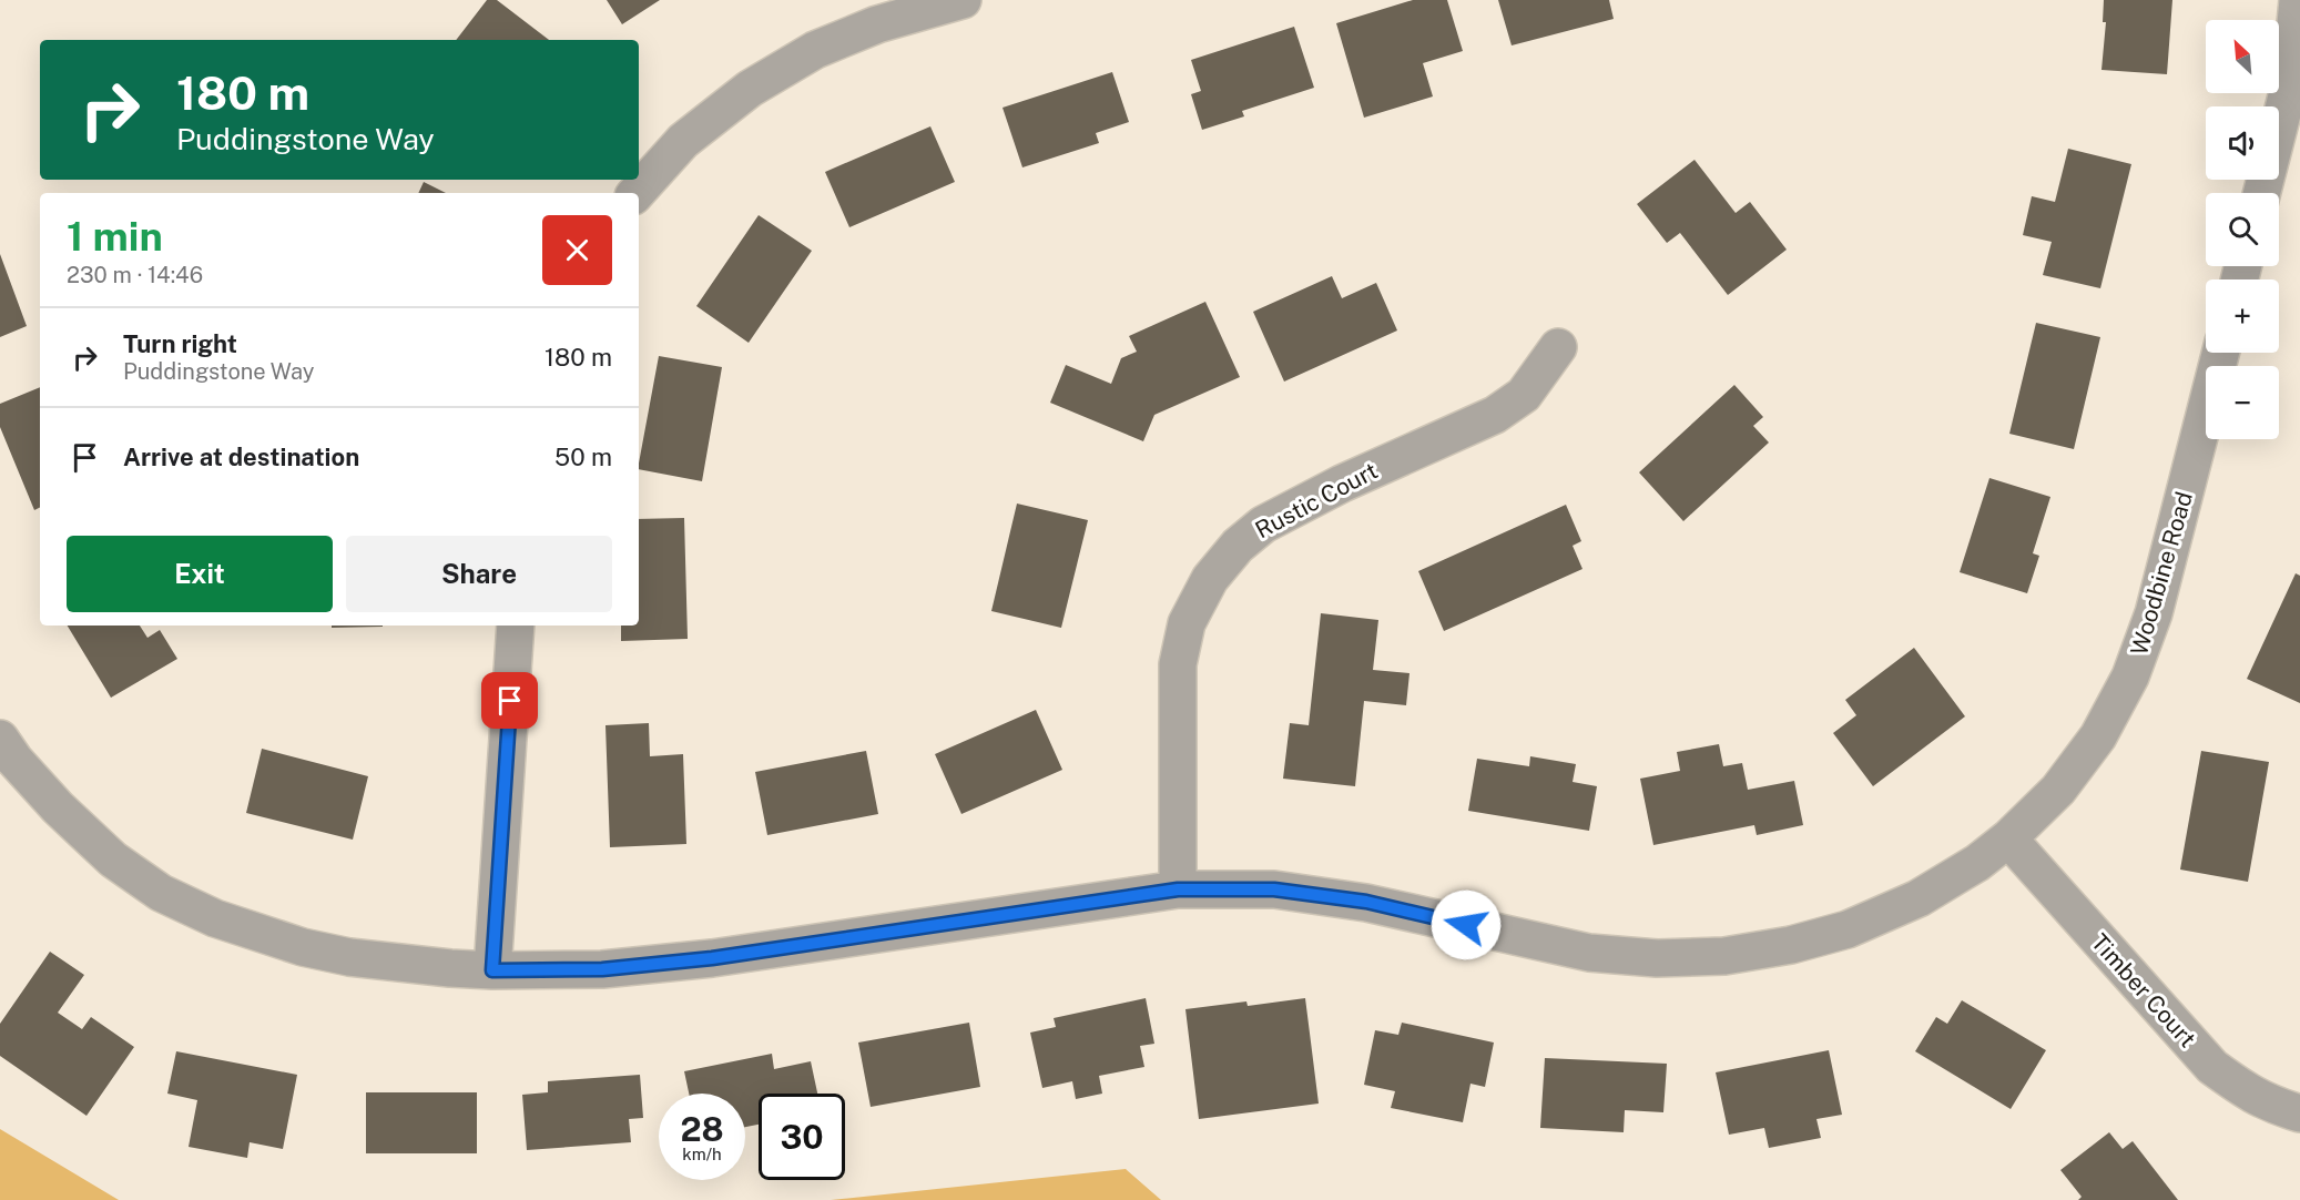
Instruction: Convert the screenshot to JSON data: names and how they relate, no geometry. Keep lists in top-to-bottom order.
{
  "streets": {
    "street": ["Rustic Court", "Woodbine Road", "Timber Court"]
  },
  "crossings": [
    ["Rustic Court", "Woodbine Road"],
    ["Woodbine Road", "Timber Court"]
  ],
  "north": "top left",
  "page": {
    "map_buttons": ["+", "−"],
    "turn": ["180 m", "Puddingstone Way"],
    "heading": ["1 min", "230 m · 14:46"],
    "list": [
      {
        "name": "Turn right",
        "note": "Puddingstone Way",
        "value": "180 m"
      },
      {
        "name": "Arrive at destination",
        "value": "50 m"
      }
    ],
    "buttons": ["Exit", "Share"],
    "speed": "28 km/h",
    "limit": "30"
  }
}
